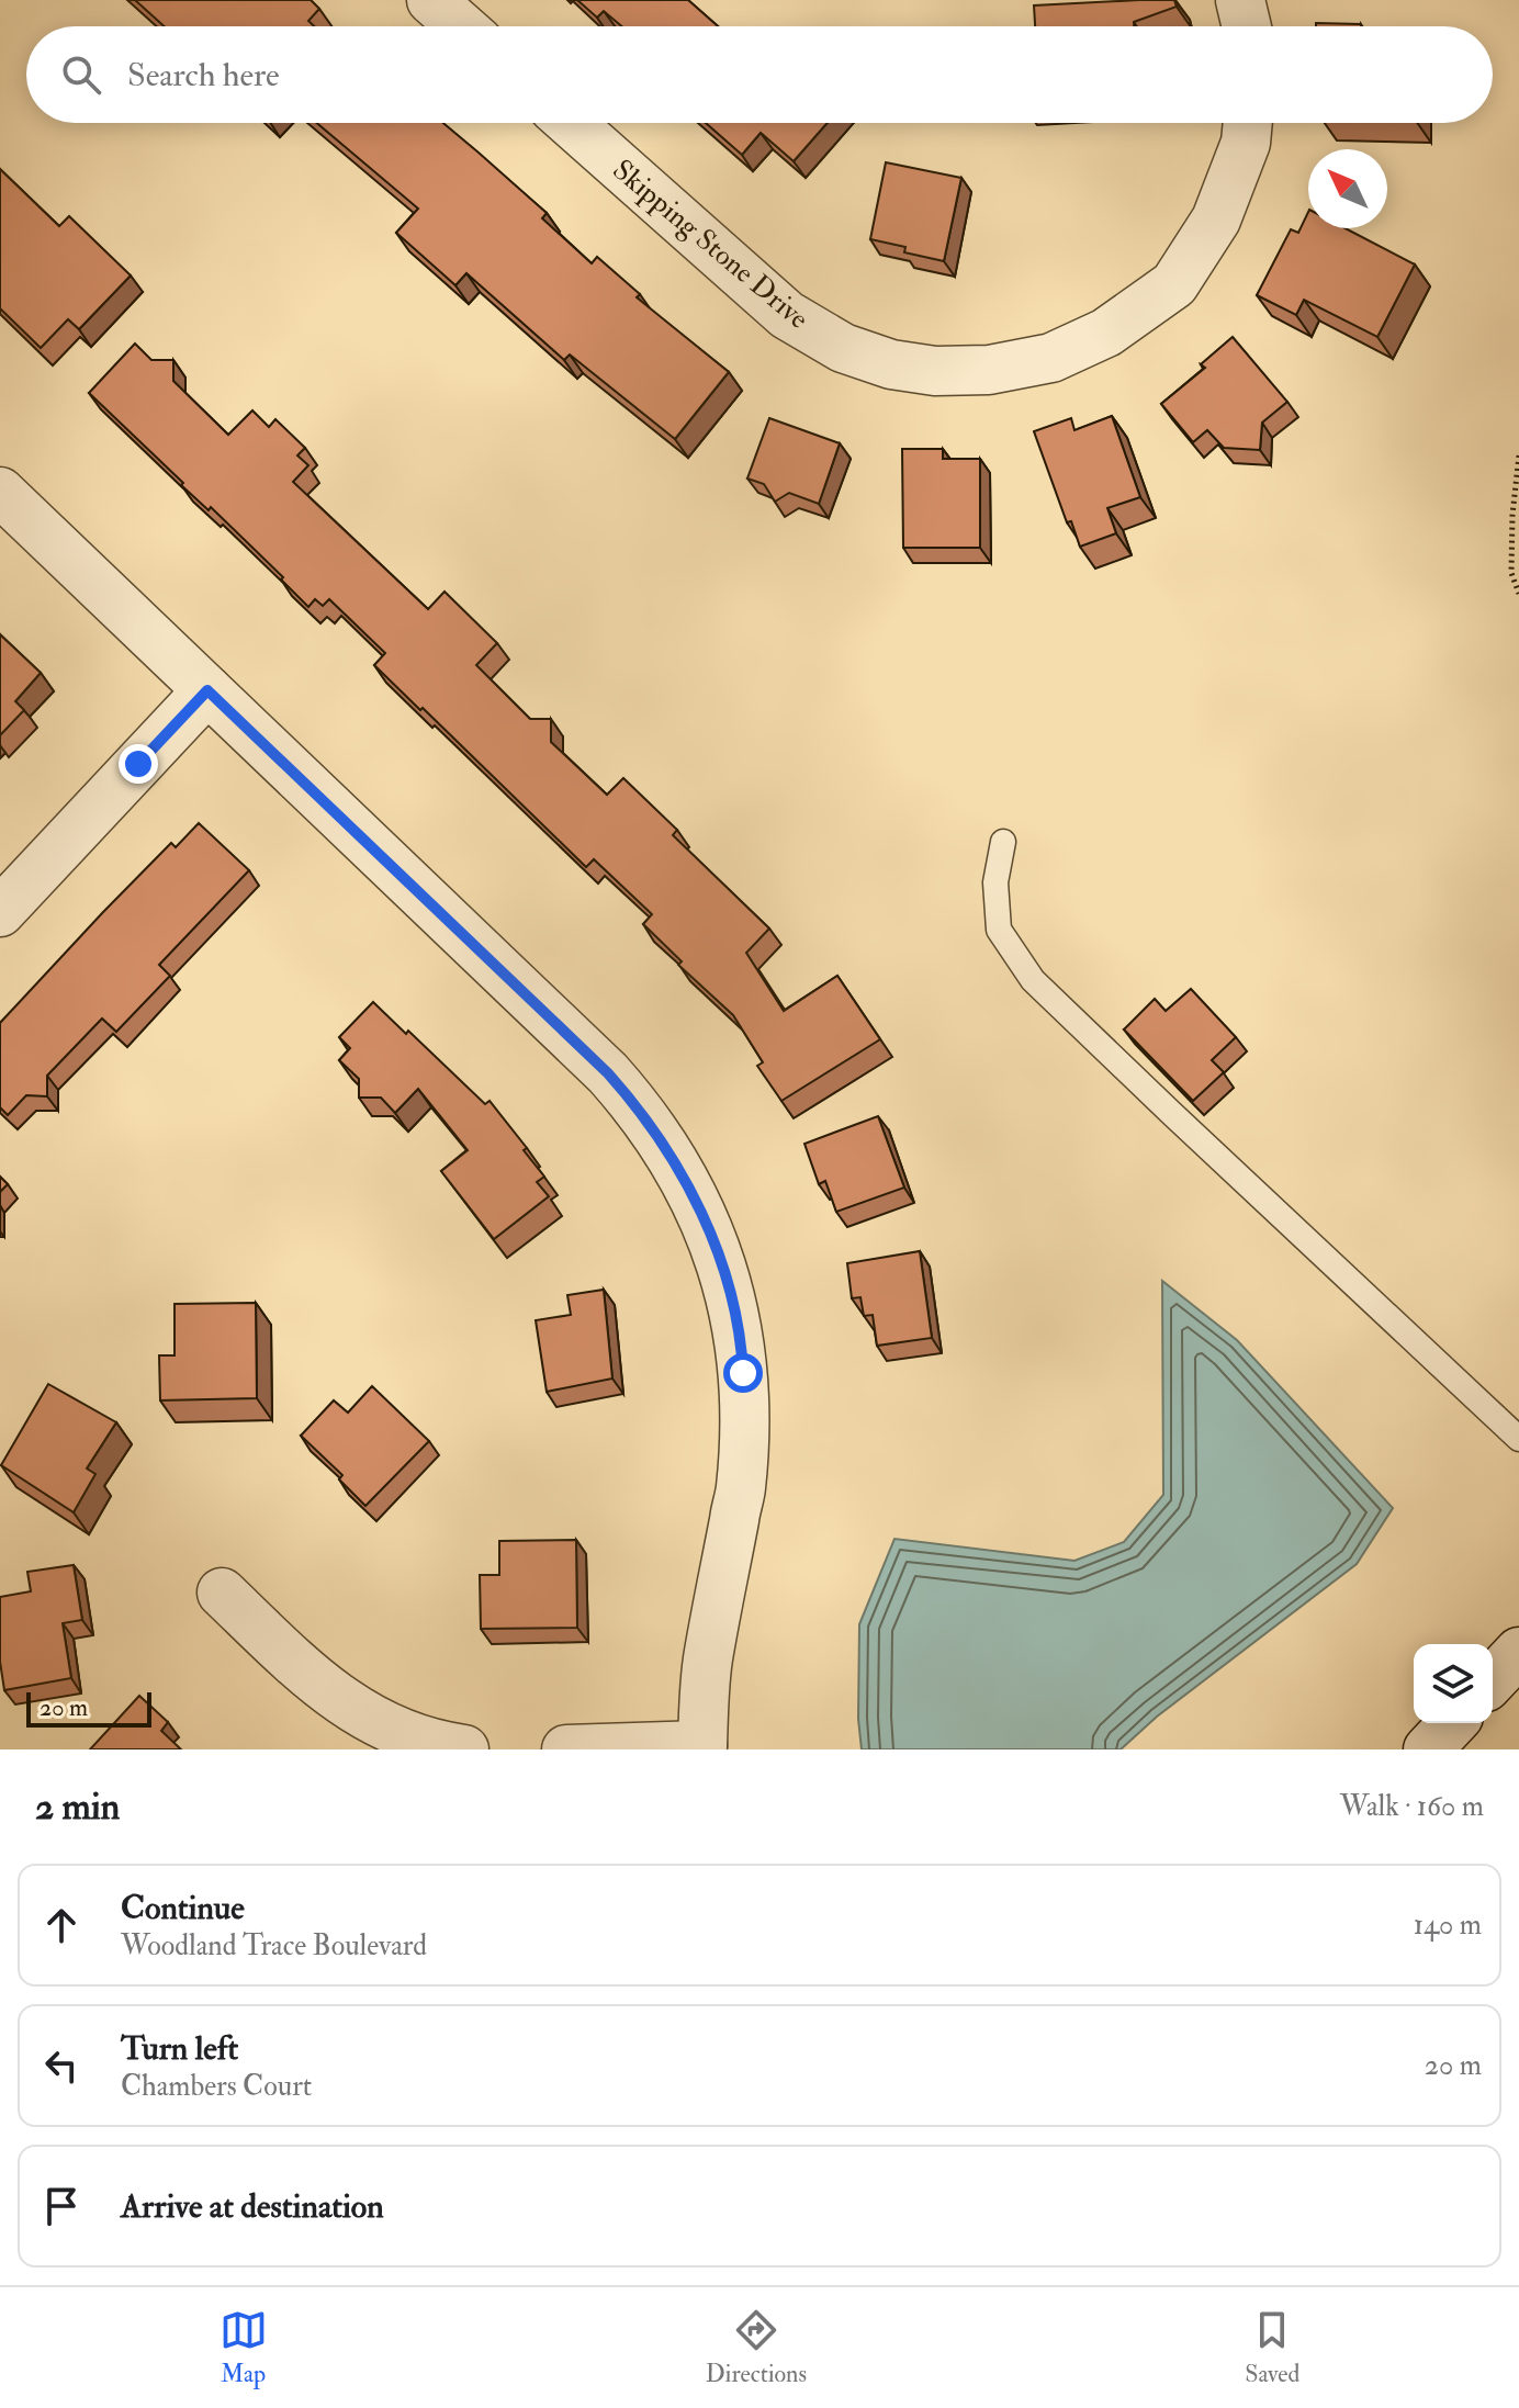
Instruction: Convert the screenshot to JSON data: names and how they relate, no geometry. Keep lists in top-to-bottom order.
{
  "streets": {
    "street": ["Skipping Stone Drive"]
  },
  "scale_bar": "20 m",
  "north": "top left",
  "page": {
    "search": "Search here",
    "scale": "20 m",
    "heading": ["2 min", "Walk · 160 m"],
    "list": [
      ["Continue", "Woodland Trace Boulevard", "140 m"],
      ["Turn left", "Chambers Court", "20 m"],
      "Arrive at destination"
    ],
    "nav": ["Map", "Directions", "Saved"]
  }
}
